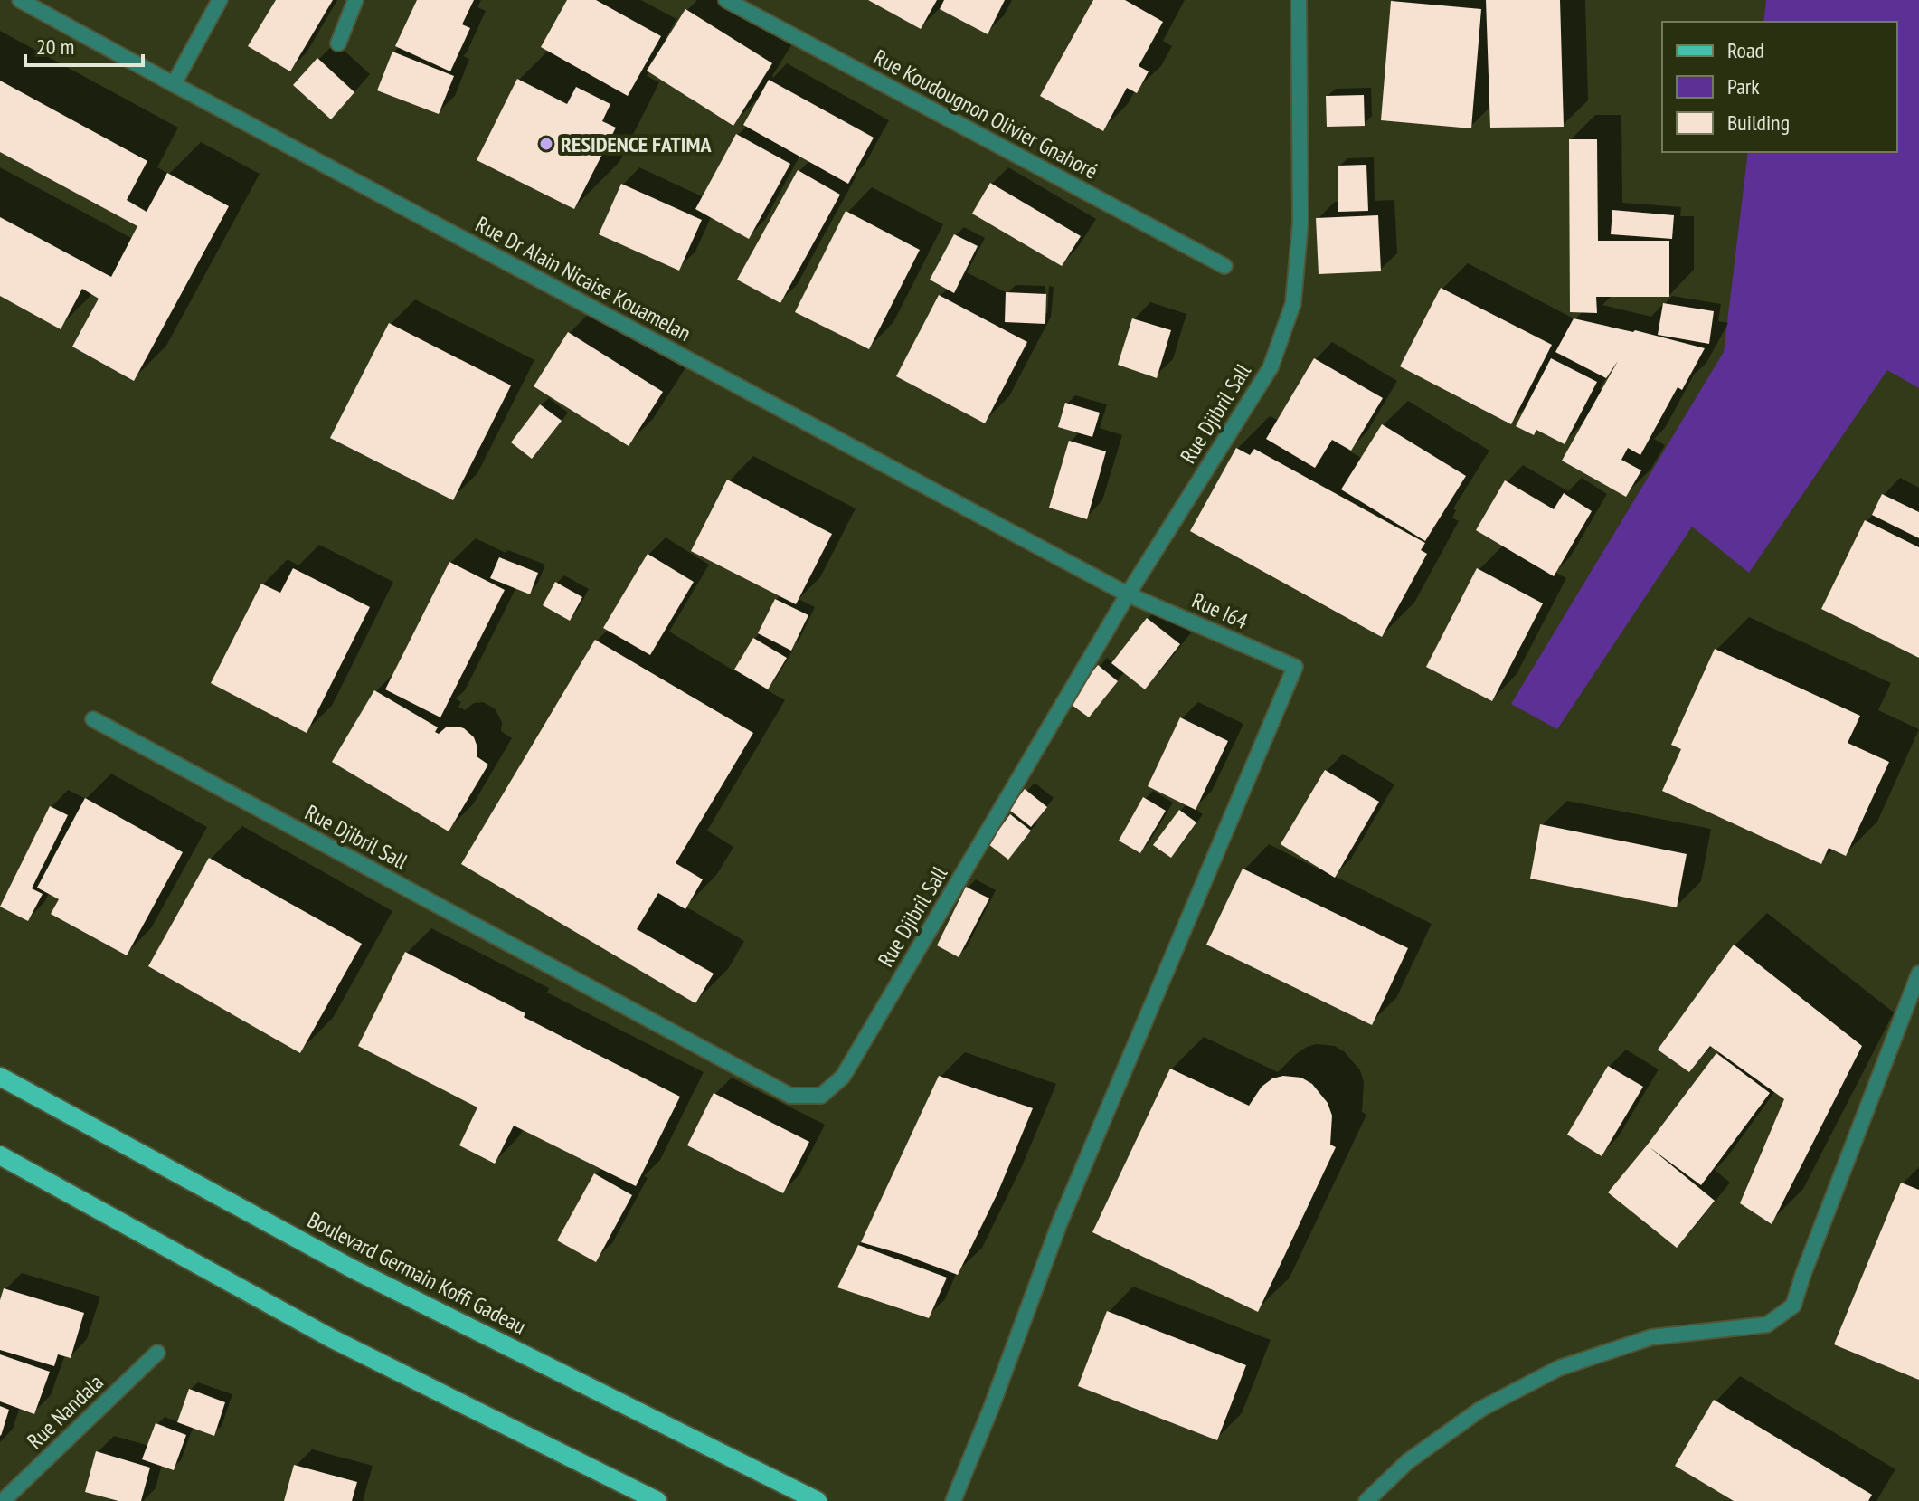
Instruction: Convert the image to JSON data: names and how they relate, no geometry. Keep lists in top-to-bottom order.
{
  "streets": {
    "main road": ["Boulevard Germain Koffi Gadeau"],
    "street": [
      "Rue Koudougnon Olivier Gnahoré",
      "Rue Dr Alain Nicaise Kouamelan",
      "Rue Djibril Sall",
      "Rue I64",
      "Rue Nandala"
    ]
  },
  "crossings": [
    ["Rue Dr Alain Nicaise Kouamelan", "Rue Djibril Sall"],
    ["Rue Dr Alain Nicaise Kouamelan", "Rue I64"],
    ["Rue Djibril Sall", "Rue I64"]
  ],
  "places": ["RESIDENCE FATIMA"],
  "legend": ["Road", "Park", "Building"],
  "scale_bar": "20 m"
}
